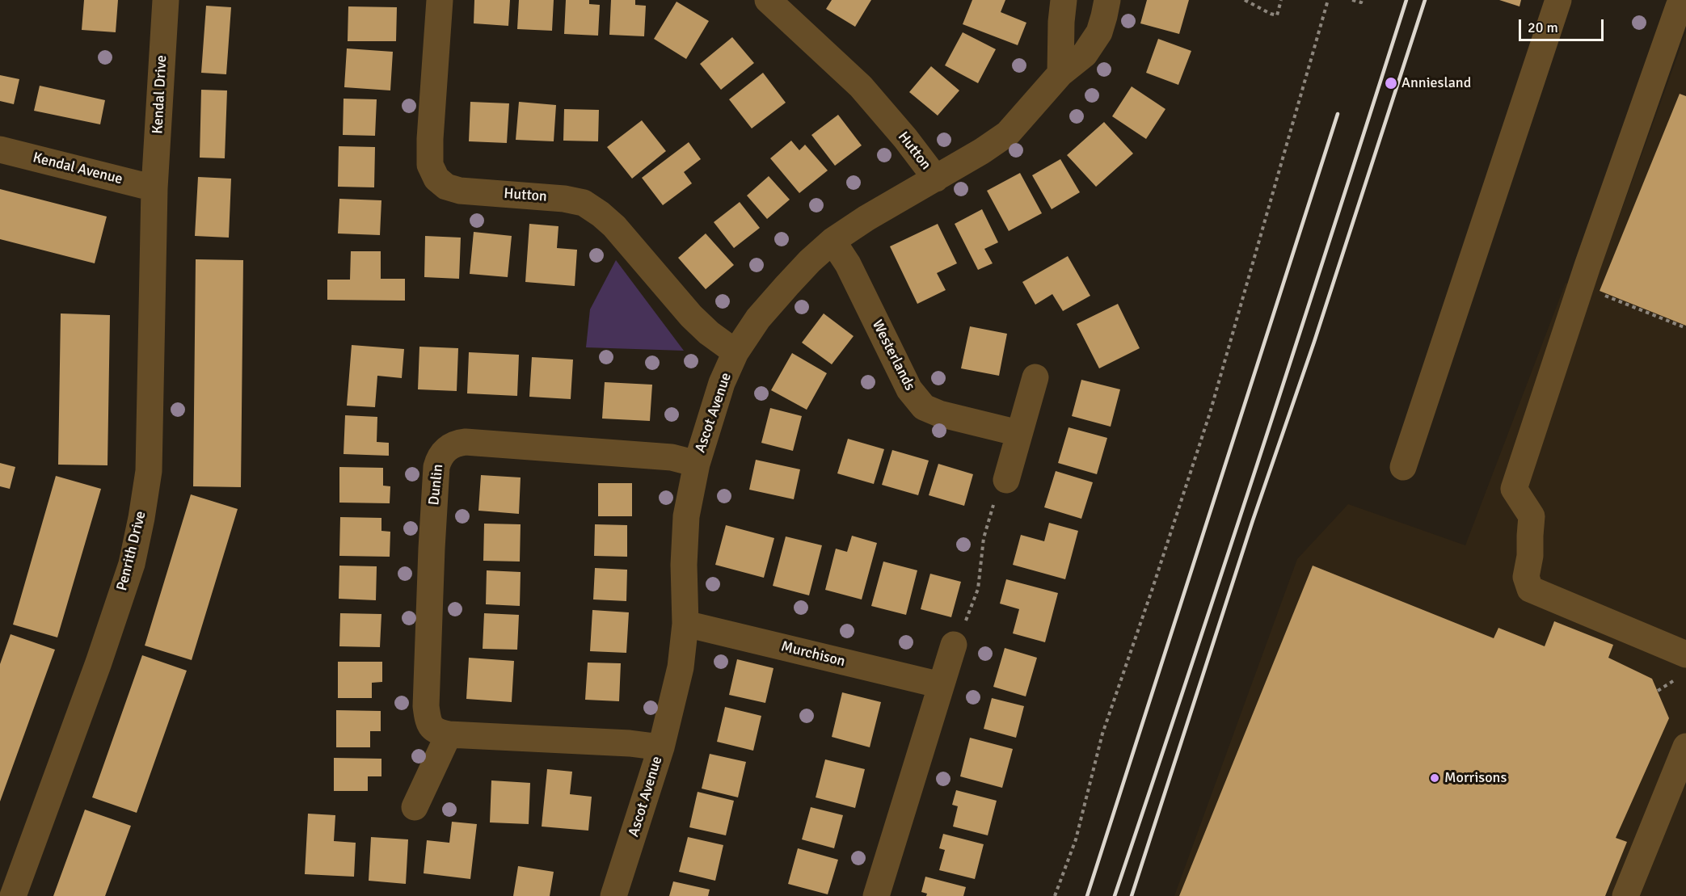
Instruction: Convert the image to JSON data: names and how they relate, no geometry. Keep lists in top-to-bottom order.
{
  "streets": {
    "street": [
      "Kendal Drive",
      "Hutton",
      "Kendal Avenue",
      "Westerlands",
      "Ascot Avenue",
      "Dunlin",
      "Penrith Drive",
      "Murchison"
    ]
  },
  "crossings": [
    ["Kendal Drive", "Kendal Avenue"],
    ["Kendal Drive", "Penrith Drive"],
    ["Hutton", "Ascot Avenue"],
    ["Kendal Avenue", "Penrith Drive"],
    ["Westerlands", "Ascot Avenue"],
    ["Ascot Avenue", "Dunlin"],
    ["Ascot Avenue", "Murchison"]
  ],
  "places": ["Anniesland", "Morrisons"],
  "scale_bar": "20 m"
}
